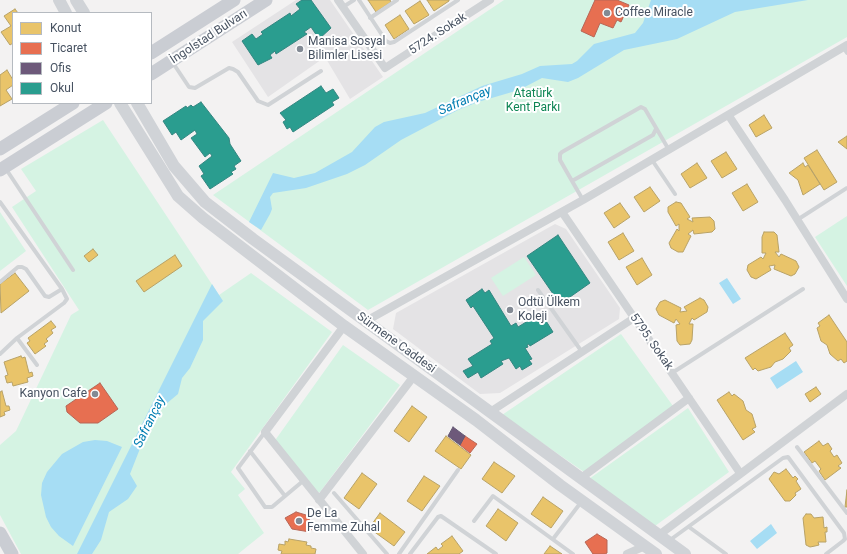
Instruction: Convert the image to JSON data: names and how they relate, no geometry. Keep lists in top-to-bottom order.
{
  "streets": {
    "main road": ["İngolstad Bulvarı", "Sürmene Caddesi"],
    "street": ["5724. Sokak", "5795. Sokak"]
  },
  "water": ["Safrançay"],
  "parks": ["Atatürk Kent Parkı"],
  "places": [
    "Coffee Miracle",
    "Manisa Sosyal Bilimler Lisesi",
    "Odtü Ülkem Koleji",
    "Kanyon Cafe",
    "De La Femme Zuhal"
  ],
  "legend": [
    "Konut",
    "Ticaret",
    "Ofis",
    "Okul"
  ]
}
